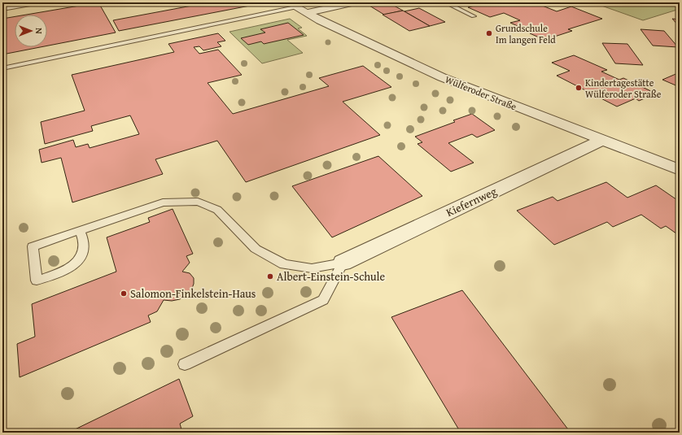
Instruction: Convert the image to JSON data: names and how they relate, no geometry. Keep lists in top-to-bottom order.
{
  "streets": {
    "street": ["Wülferoder Straße", "Kiefernweg"]
  },
  "crossings": [
    ["Wülferoder Straße", "Kiefernweg"]
  ],
  "places": [
    "Grundschule Im langen Feld",
    "Kindertagestätte Wülferoder Straße",
    "Albert-Einstein-Schule",
    "Salomon-Finkelstein-Haus"
  ],
  "north": "right"
}
